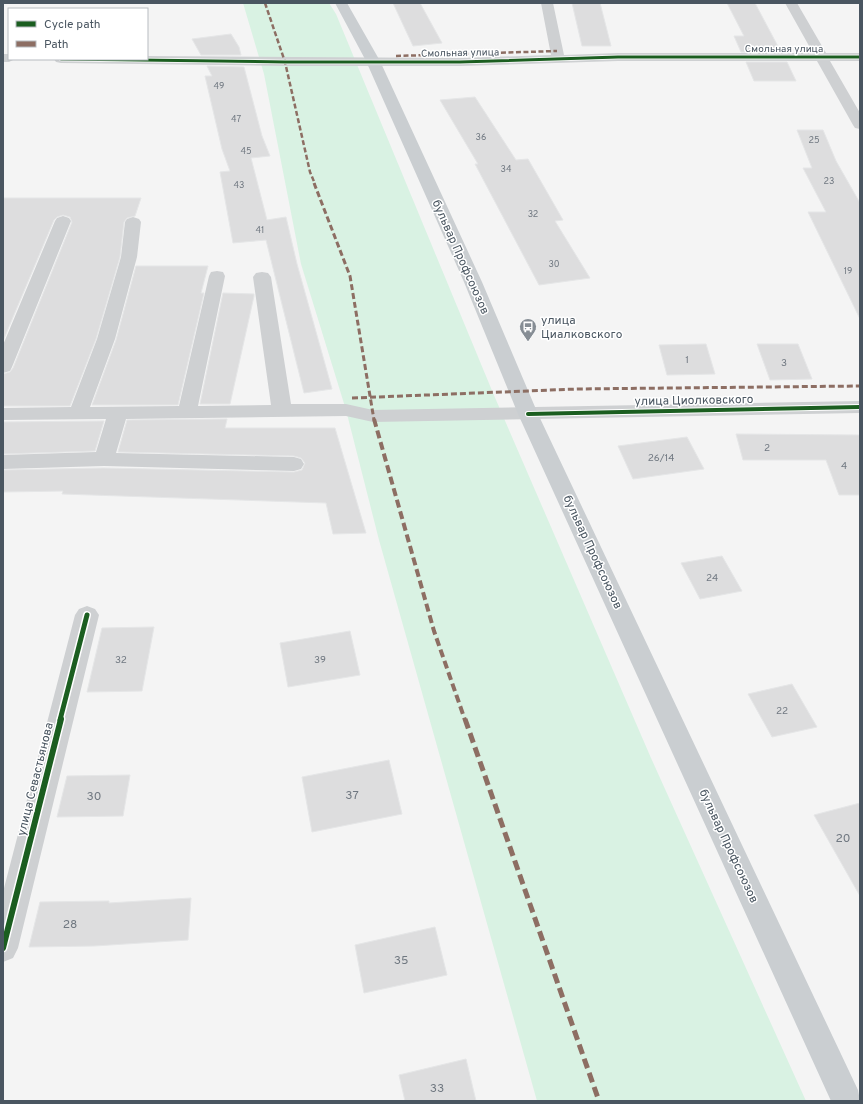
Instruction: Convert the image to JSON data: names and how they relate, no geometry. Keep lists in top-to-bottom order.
{
  "streets": {
    "main road": ["бульвар Профсоюзов"],
    "street": ["Смольная улица", "улица Циолковского", "улица Севастьянова"]
  },
  "crossings": [
    ["Смольная улица", "бульвар Профсоюзов"],
    ["бульвар Профсоюзов", "улица Циолковского"]
  ],
  "places": {
    "bus stop": ["улица Циалковского"]
  },
  "house_numbers": [
    "49",
    "47",
    "36",
    "25",
    "45",
    "34",
    "23",
    "43",
    "32",
    "41",
    "30",
    "19",
    "1",
    "3",
    "2",
    "26/14",
    "4",
    "24",
    "32",
    "39",
    "22",
    "37",
    "30",
    "20",
    "28",
    "35",
    "33"
  ],
  "legend": ["Cycle path", "Path"]
}
